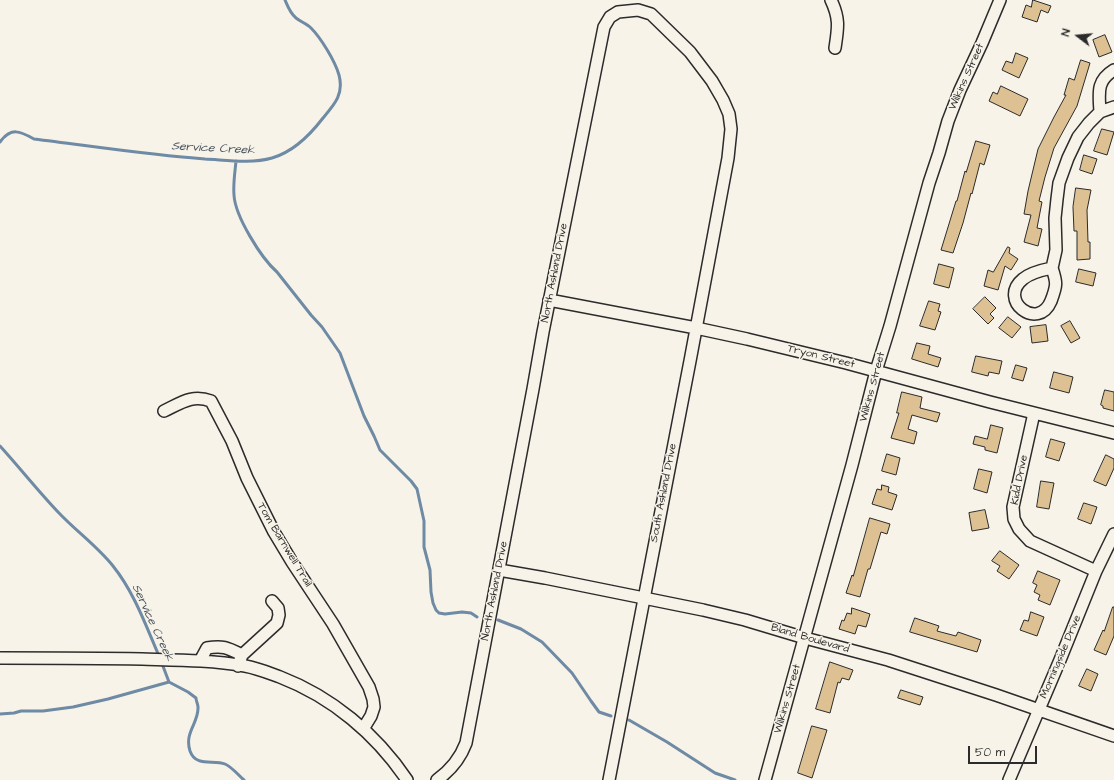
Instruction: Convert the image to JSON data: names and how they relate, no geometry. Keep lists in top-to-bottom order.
{
  "streets": {
    "street": [
      "Wilkins Street",
      "North Ashland Drive",
      "Tryon Street",
      "Kidd Drive",
      "South Ashland Drive",
      "Tom Barnwell Trail",
      "Bland Boulevard",
      "Morningside Drive"
    ]
  },
  "crossings": [
    ["Wilkins Street", "Tryon Street"],
    ["Wilkins Street", "Bland Boulevard"],
    ["North Ashland Drive", "Tryon Street"],
    ["North Ashland Drive", "South Ashland Drive"],
    ["North Ashland Drive", "Bland Boulevard"],
    ["Tryon Street", "Kidd Drive"],
    ["Tryon Street", "South Ashland Drive"],
    ["Kidd Drive", "Morningside Drive"],
    ["South Ashland Drive", "Bland Boulevard"],
    ["Bland Boulevard", "Morningside Drive"]
  ],
  "water": ["Service Creek"],
  "scale_bar": "50 m",
  "north": "left"
}
